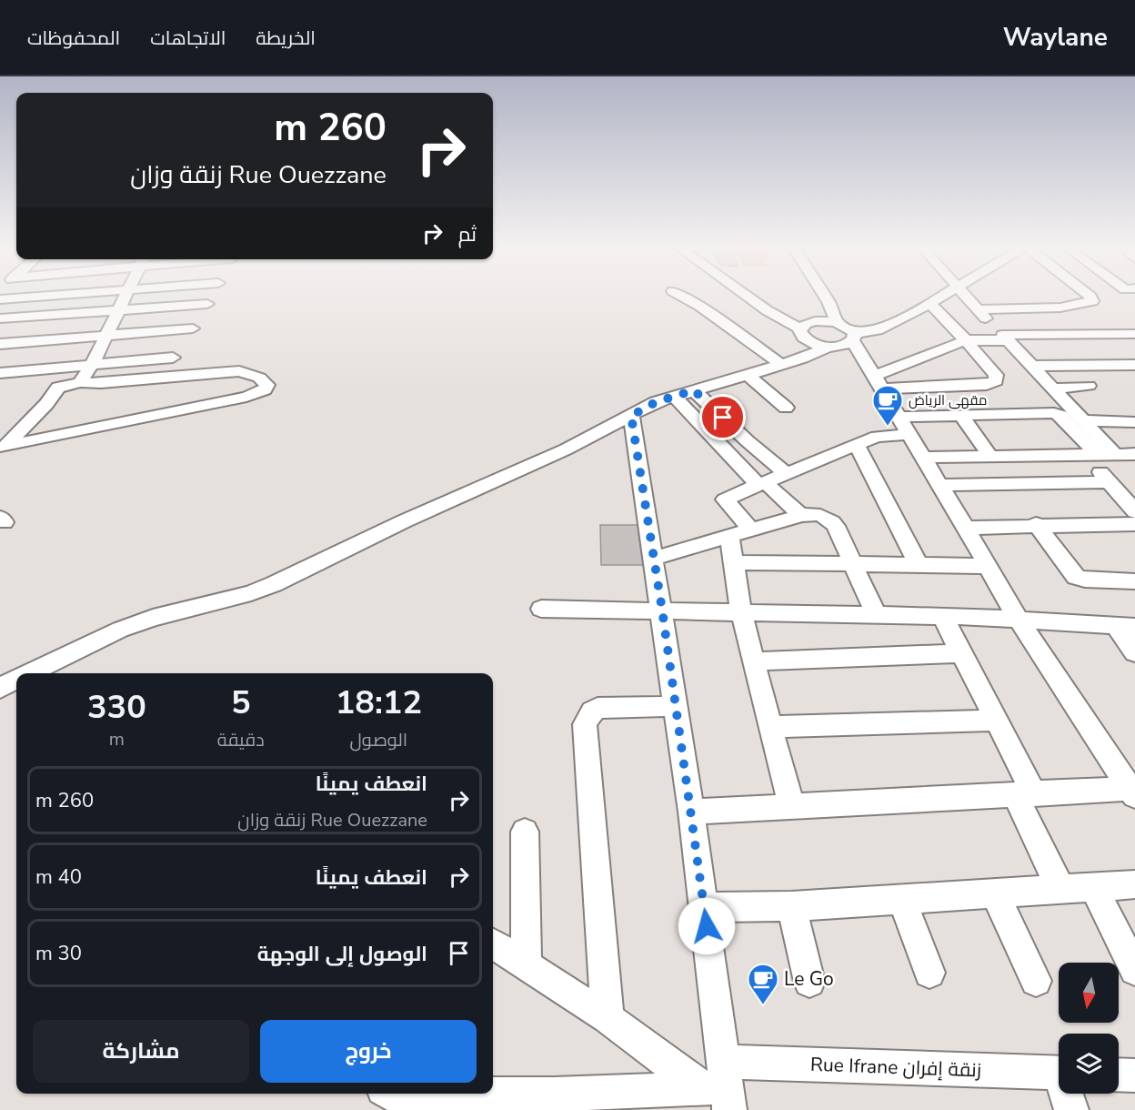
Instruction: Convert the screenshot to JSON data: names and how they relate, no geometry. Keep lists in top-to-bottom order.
{
  "streets": {
    "street": ["Rue Ifrane زنقة إفران"]
  },
  "places": {
    "cafe": ["مقهى الرياض", "Le Go"]
  },
  "north": "bottom",
  "page": {
    "header": "Waylane",
    "nav": ["الخريطة", "الاتجاهات", "المحفوظات"],
    "turn": ["260 m", "Rue Ouezzane زنقة وزان"],
    "then": "ثم",
    "eta": [
      "18:12",
      "الوصول",
      "5",
      "دقيقة",
      "330",
      "m"
    ],
    "list": [
      {
        "name": "انعطف يمينًا",
        "note": "Rue Ouezzane زنقة وزان",
        "value": "260 m"
      },
      {
        "name": "انعطف يمينًا",
        "value": "40 m"
      },
      {
        "name": "الوصول إلى الوجهة",
        "value": "30 m"
      }
    ],
    "buttons": ["خروج", "مشاركة"]
  }
}
